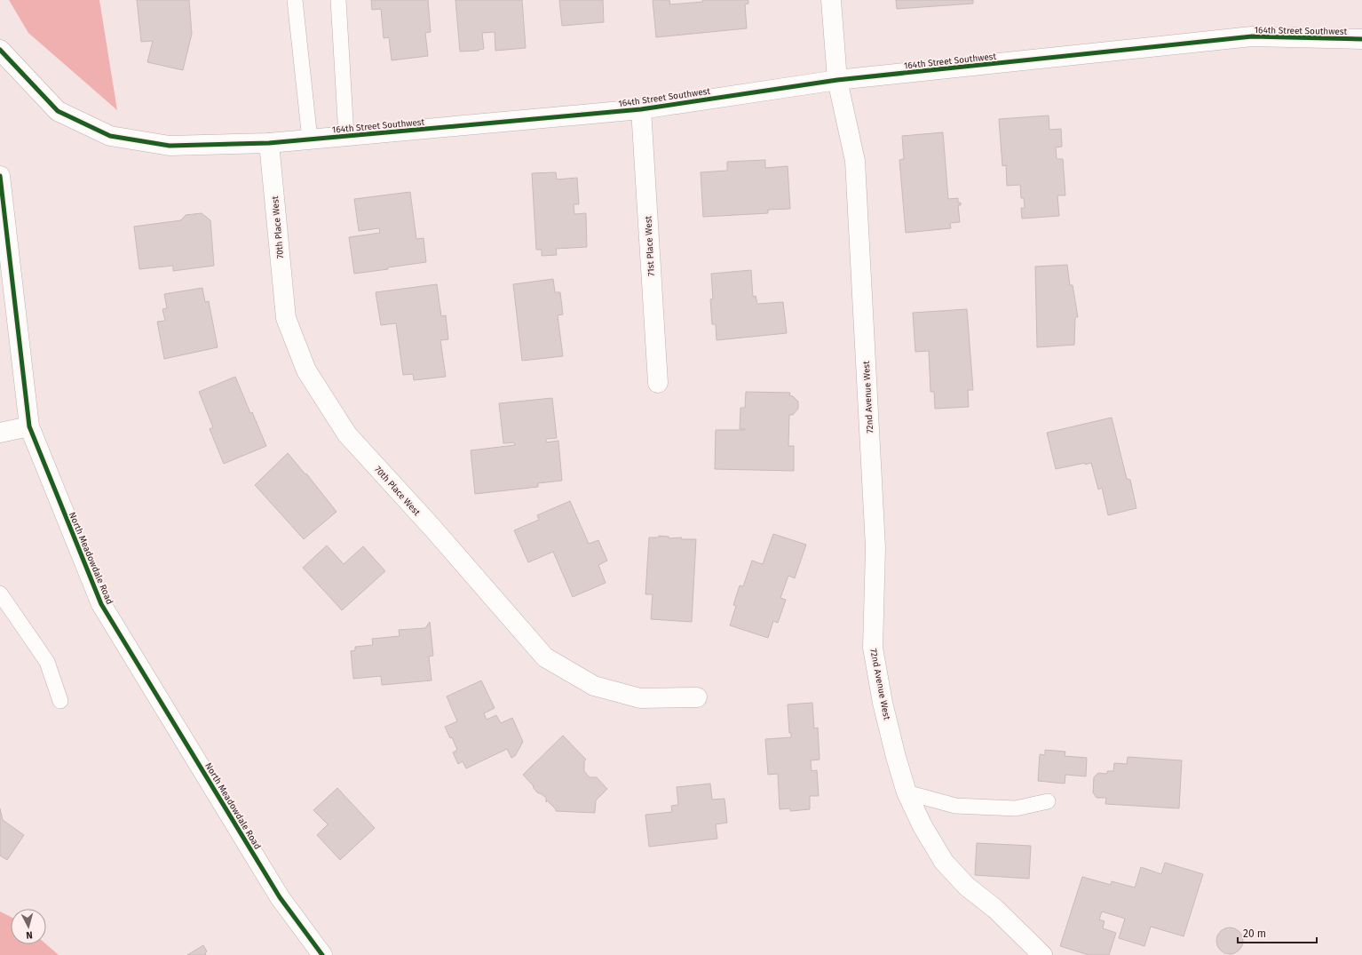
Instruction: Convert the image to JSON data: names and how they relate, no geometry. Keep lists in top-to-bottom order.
{
  "streets": {
    "street": [
      "164th Street Southwest",
      "70th Place West",
      "71st Place West",
      "72nd Avenue West",
      "North Meadowdale Road"
    ]
  },
  "crossings": [
    ["164th Street Southwest", "70th Place West"],
    ["164th Street Southwest", "71st Place West"],
    ["164th Street Southwest", "72nd Avenue West"]
  ],
  "scale_bar": "20 m",
  "north": "bottom"
}
